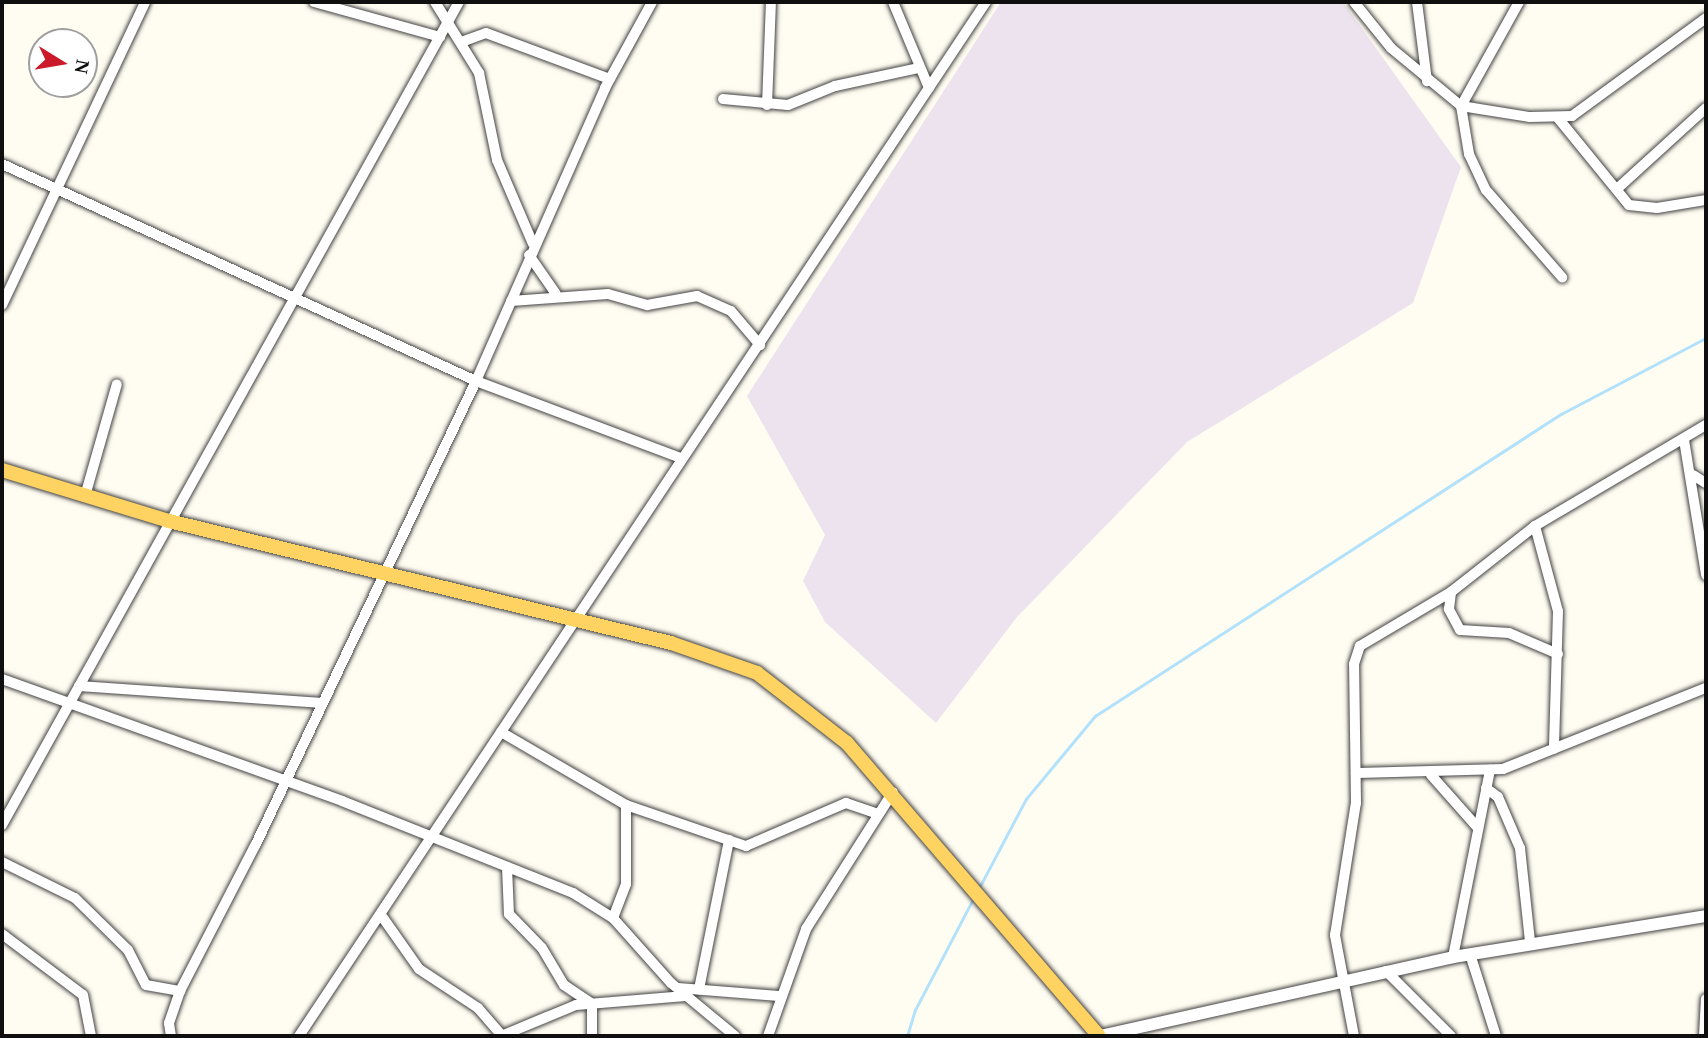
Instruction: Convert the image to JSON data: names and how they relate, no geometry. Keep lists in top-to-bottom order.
{
  "north": "right"
}
